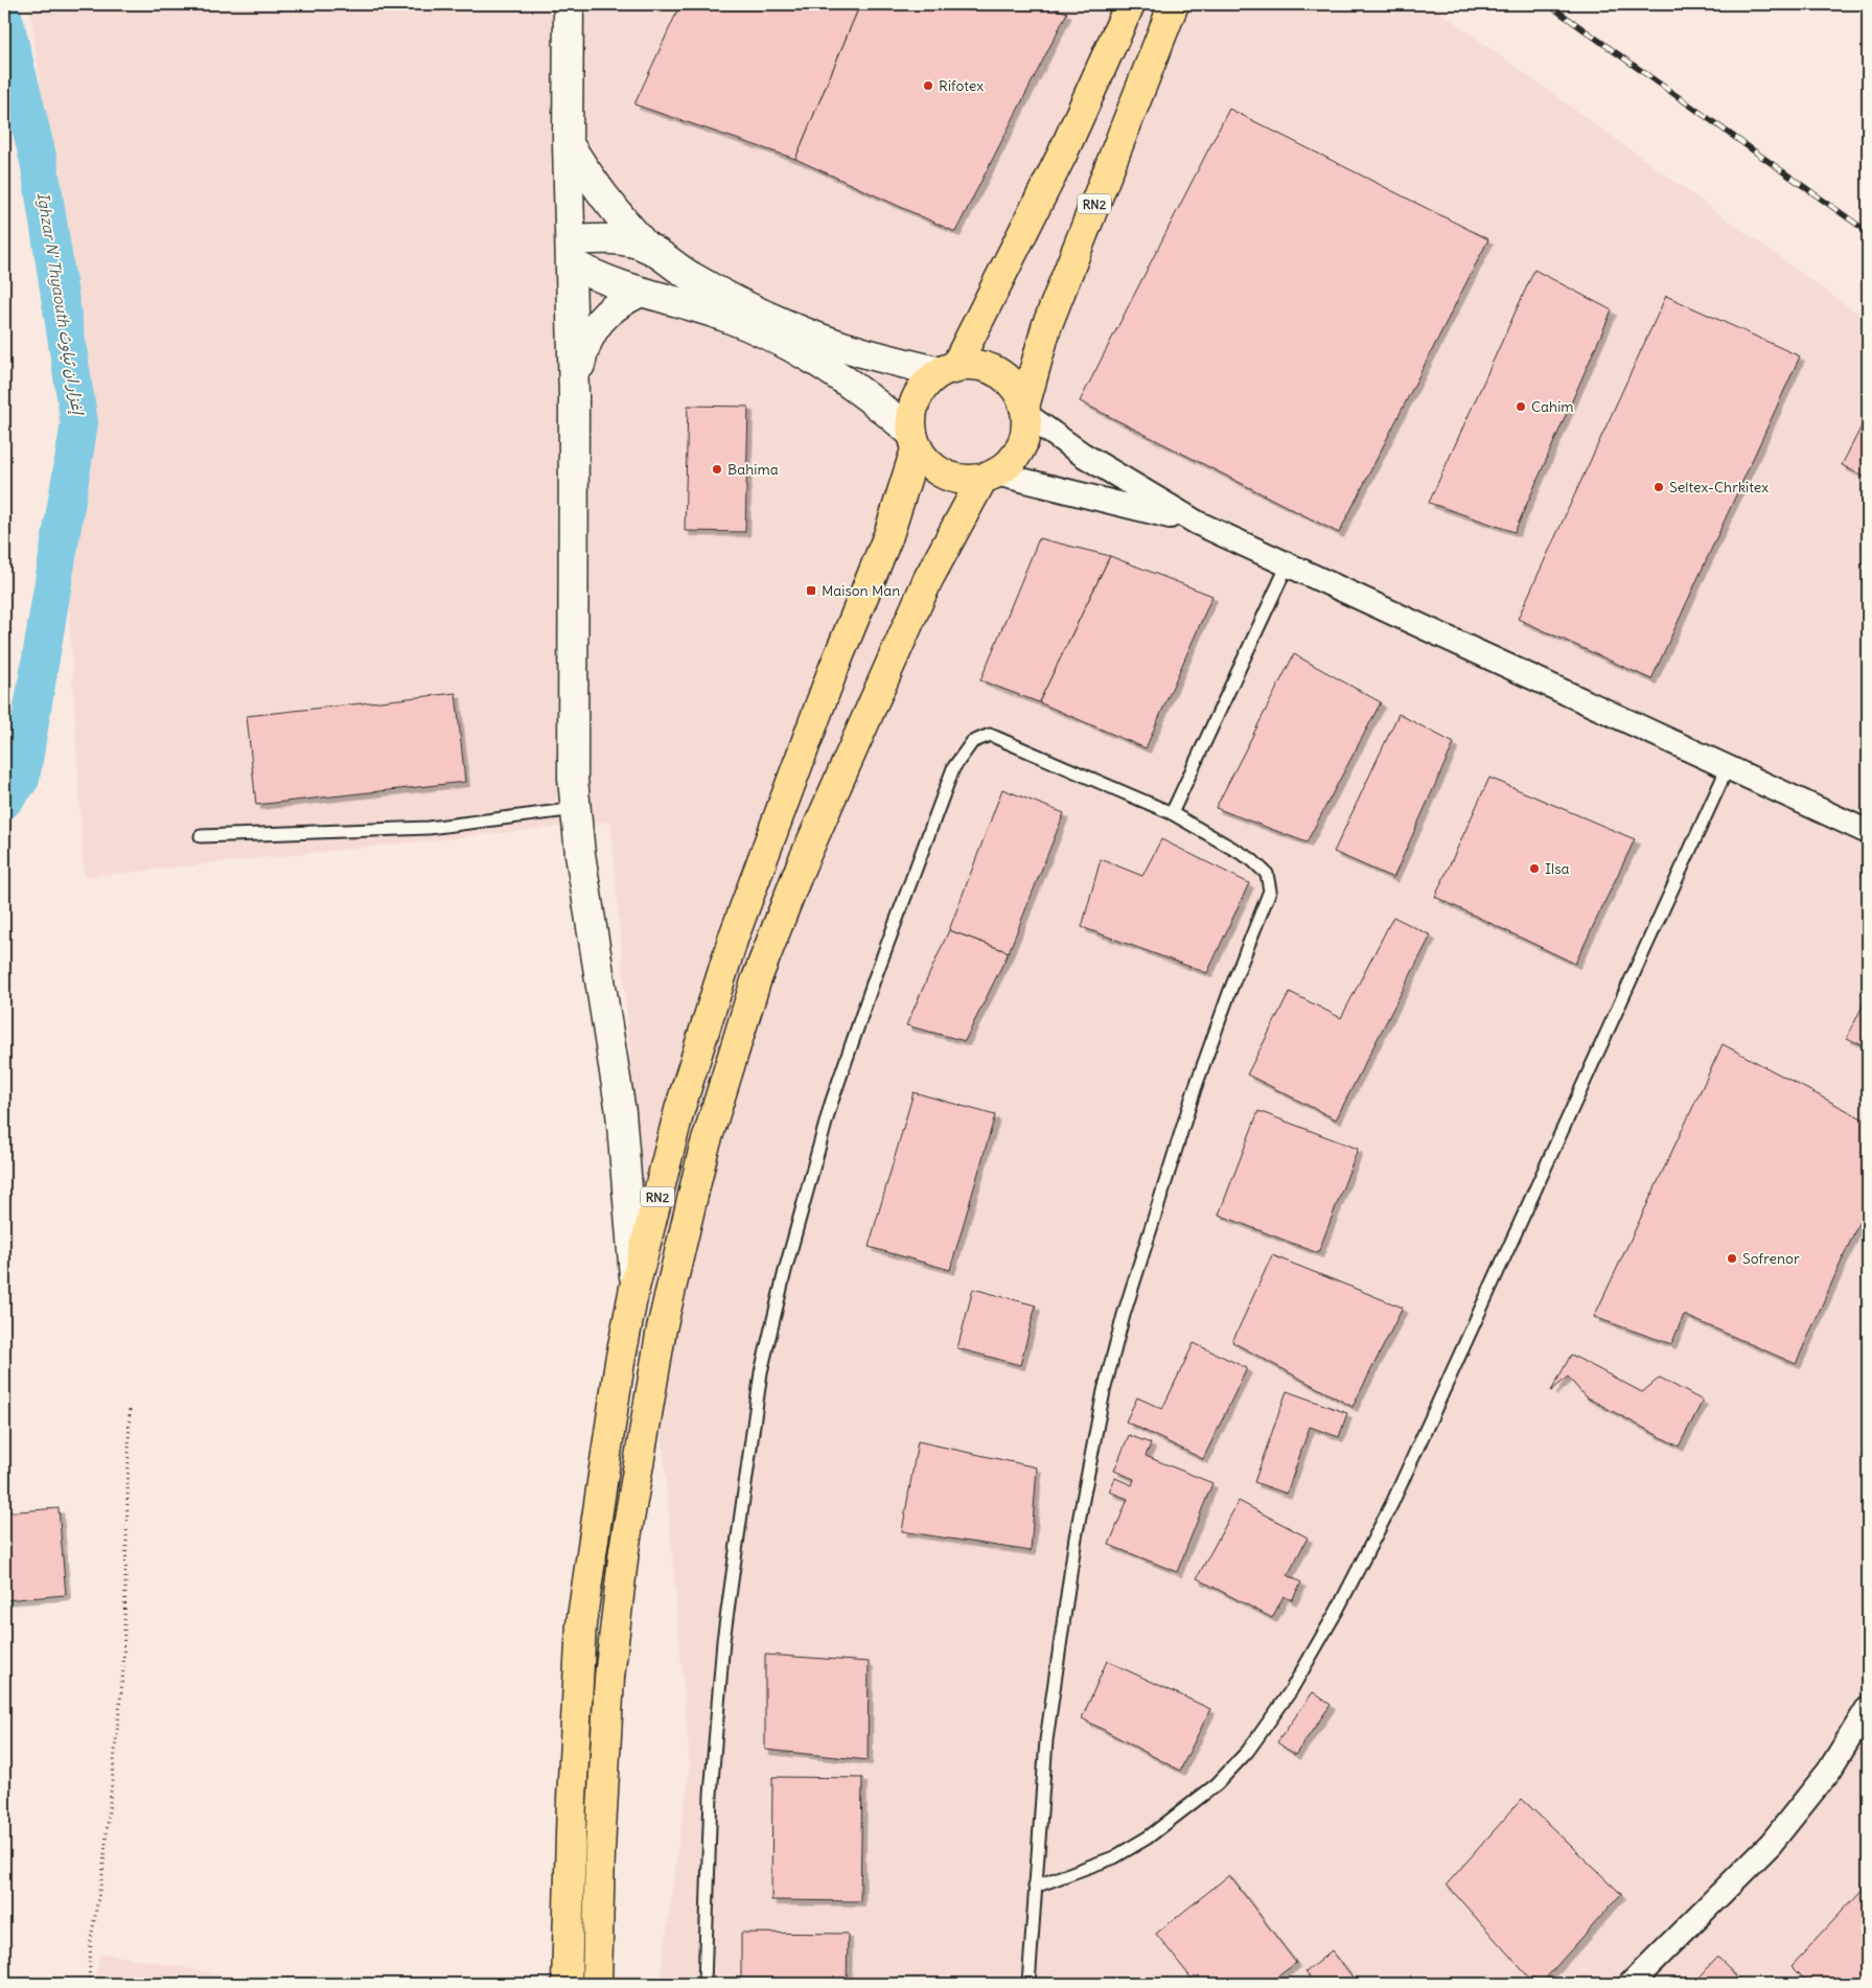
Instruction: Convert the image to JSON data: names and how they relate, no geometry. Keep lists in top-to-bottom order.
{
  "streets": {
    "highway": ["RN2"]
  },
  "water": ["Ighzar N' Thyaouth إغزار ان ثياوث"],
  "places": {
    "other": [
      "Rifotex",
      "Cahim",
      "Bahima",
      "Seltex-Chrkitex",
      "Ilsa",
      "Sofrenor"
    ],
    "transit": ["Maison Man"]
  }
}
